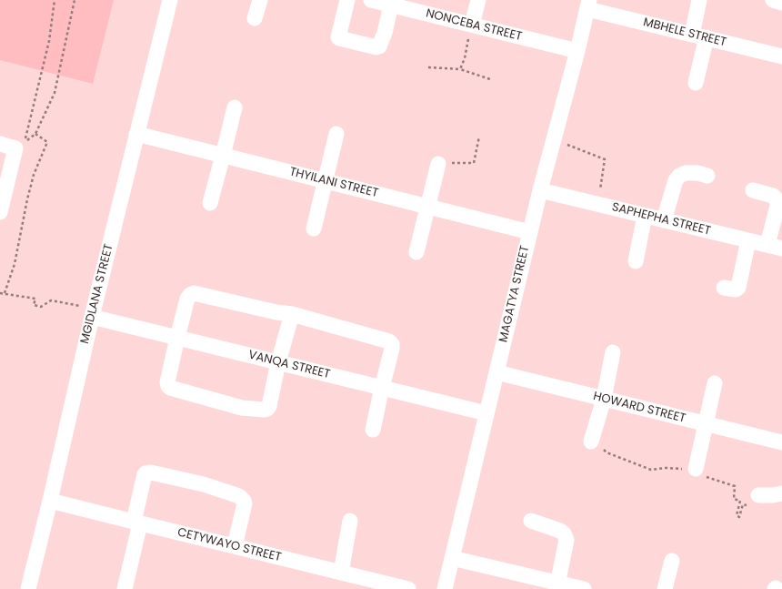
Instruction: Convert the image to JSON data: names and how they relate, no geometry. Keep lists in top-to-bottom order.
{
  "streets": {
    "street": [
      "NONCEBA STREET",
      "MBHELE STREET",
      "THYILANI STREET",
      "SAPHEPHA STREET",
      "MGIDLANA STREET",
      "MAGATYA STREET",
      "VANQA STREET",
      "HOWARD STREET",
      "CETYWAYO STREET"
    ]
  },
  "crossings": [
    ["NONCEBA STREET", "MAGATYA STREET"],
    ["MBHELE STREET", "MAGATYA STREET"],
    ["THYILANI STREET", "MGIDLANA STREET"],
    ["THYILANI STREET", "MAGATYA STREET"],
    ["SAPHEPHA STREET", "MAGATYA STREET"],
    ["MGIDLANA STREET", "VANQA STREET"],
    ["MGIDLANA STREET", "CETYWAYO STREET"],
    ["MAGATYA STREET", "VANQA STREET"],
    ["MAGATYA STREET", "HOWARD STREET"]
  ]
}
